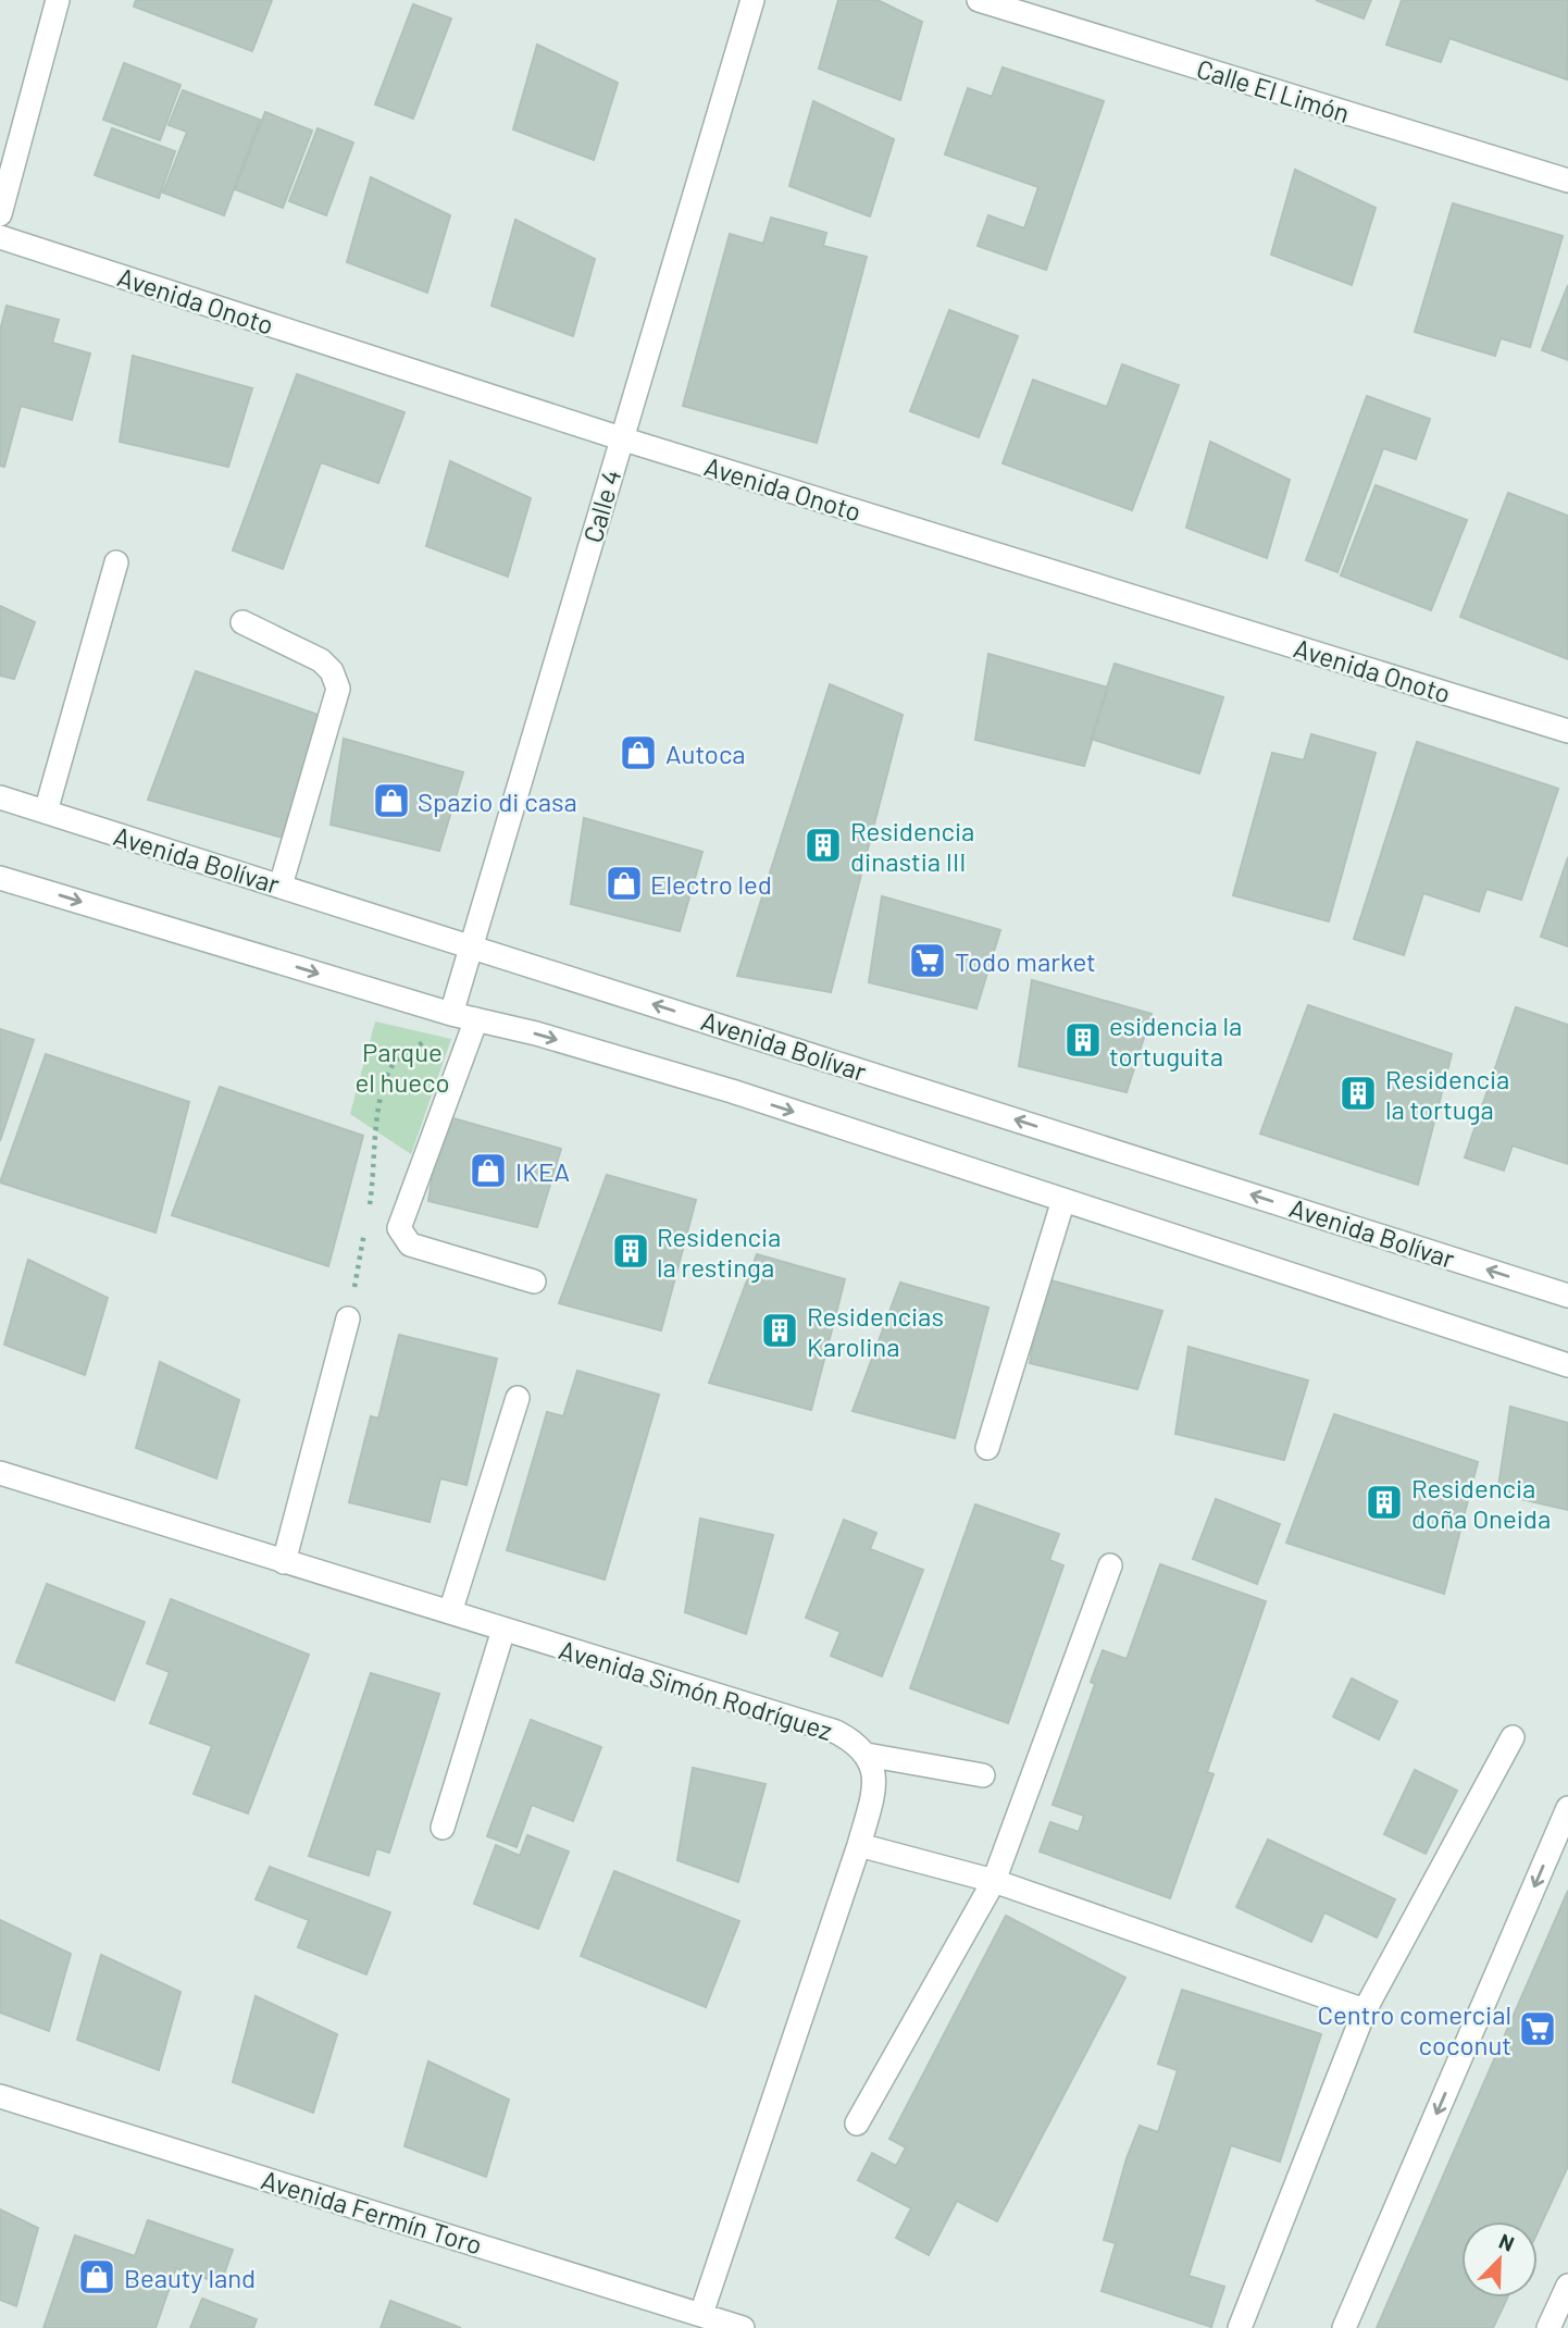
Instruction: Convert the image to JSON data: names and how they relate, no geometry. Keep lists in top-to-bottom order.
{
  "streets": {
    "street": [
      "Calle El Limón",
      "Avenida Onoto",
      "Calle 4",
      "Avenida Bolívar",
      "Avenida Simón Rodríguez",
      "Avenida Fermín Toro"
    ]
  },
  "crossings": [
    ["Avenida Onoto", "Calle 4"],
    ["Calle 4", "Avenida Bolívar"]
  ],
  "parks": ["Parque el hueco"],
  "places": {
    "shop": [
      "Autoca",
      "Spazio di casa",
      "Electro led",
      "IKEA",
      "Beauty land"
    ],
    "building": [
      "Residencia dinastia III",
      "esidencia la tortuguita",
      "Residencia la tortuga",
      "Residencia la restinga",
      "Residencias Karolina",
      "Residencia doña Oneida"
    ],
    "supermarket": ["Todo market", "Centro comercial coconut"]
  },
  "north": "top right"
}
